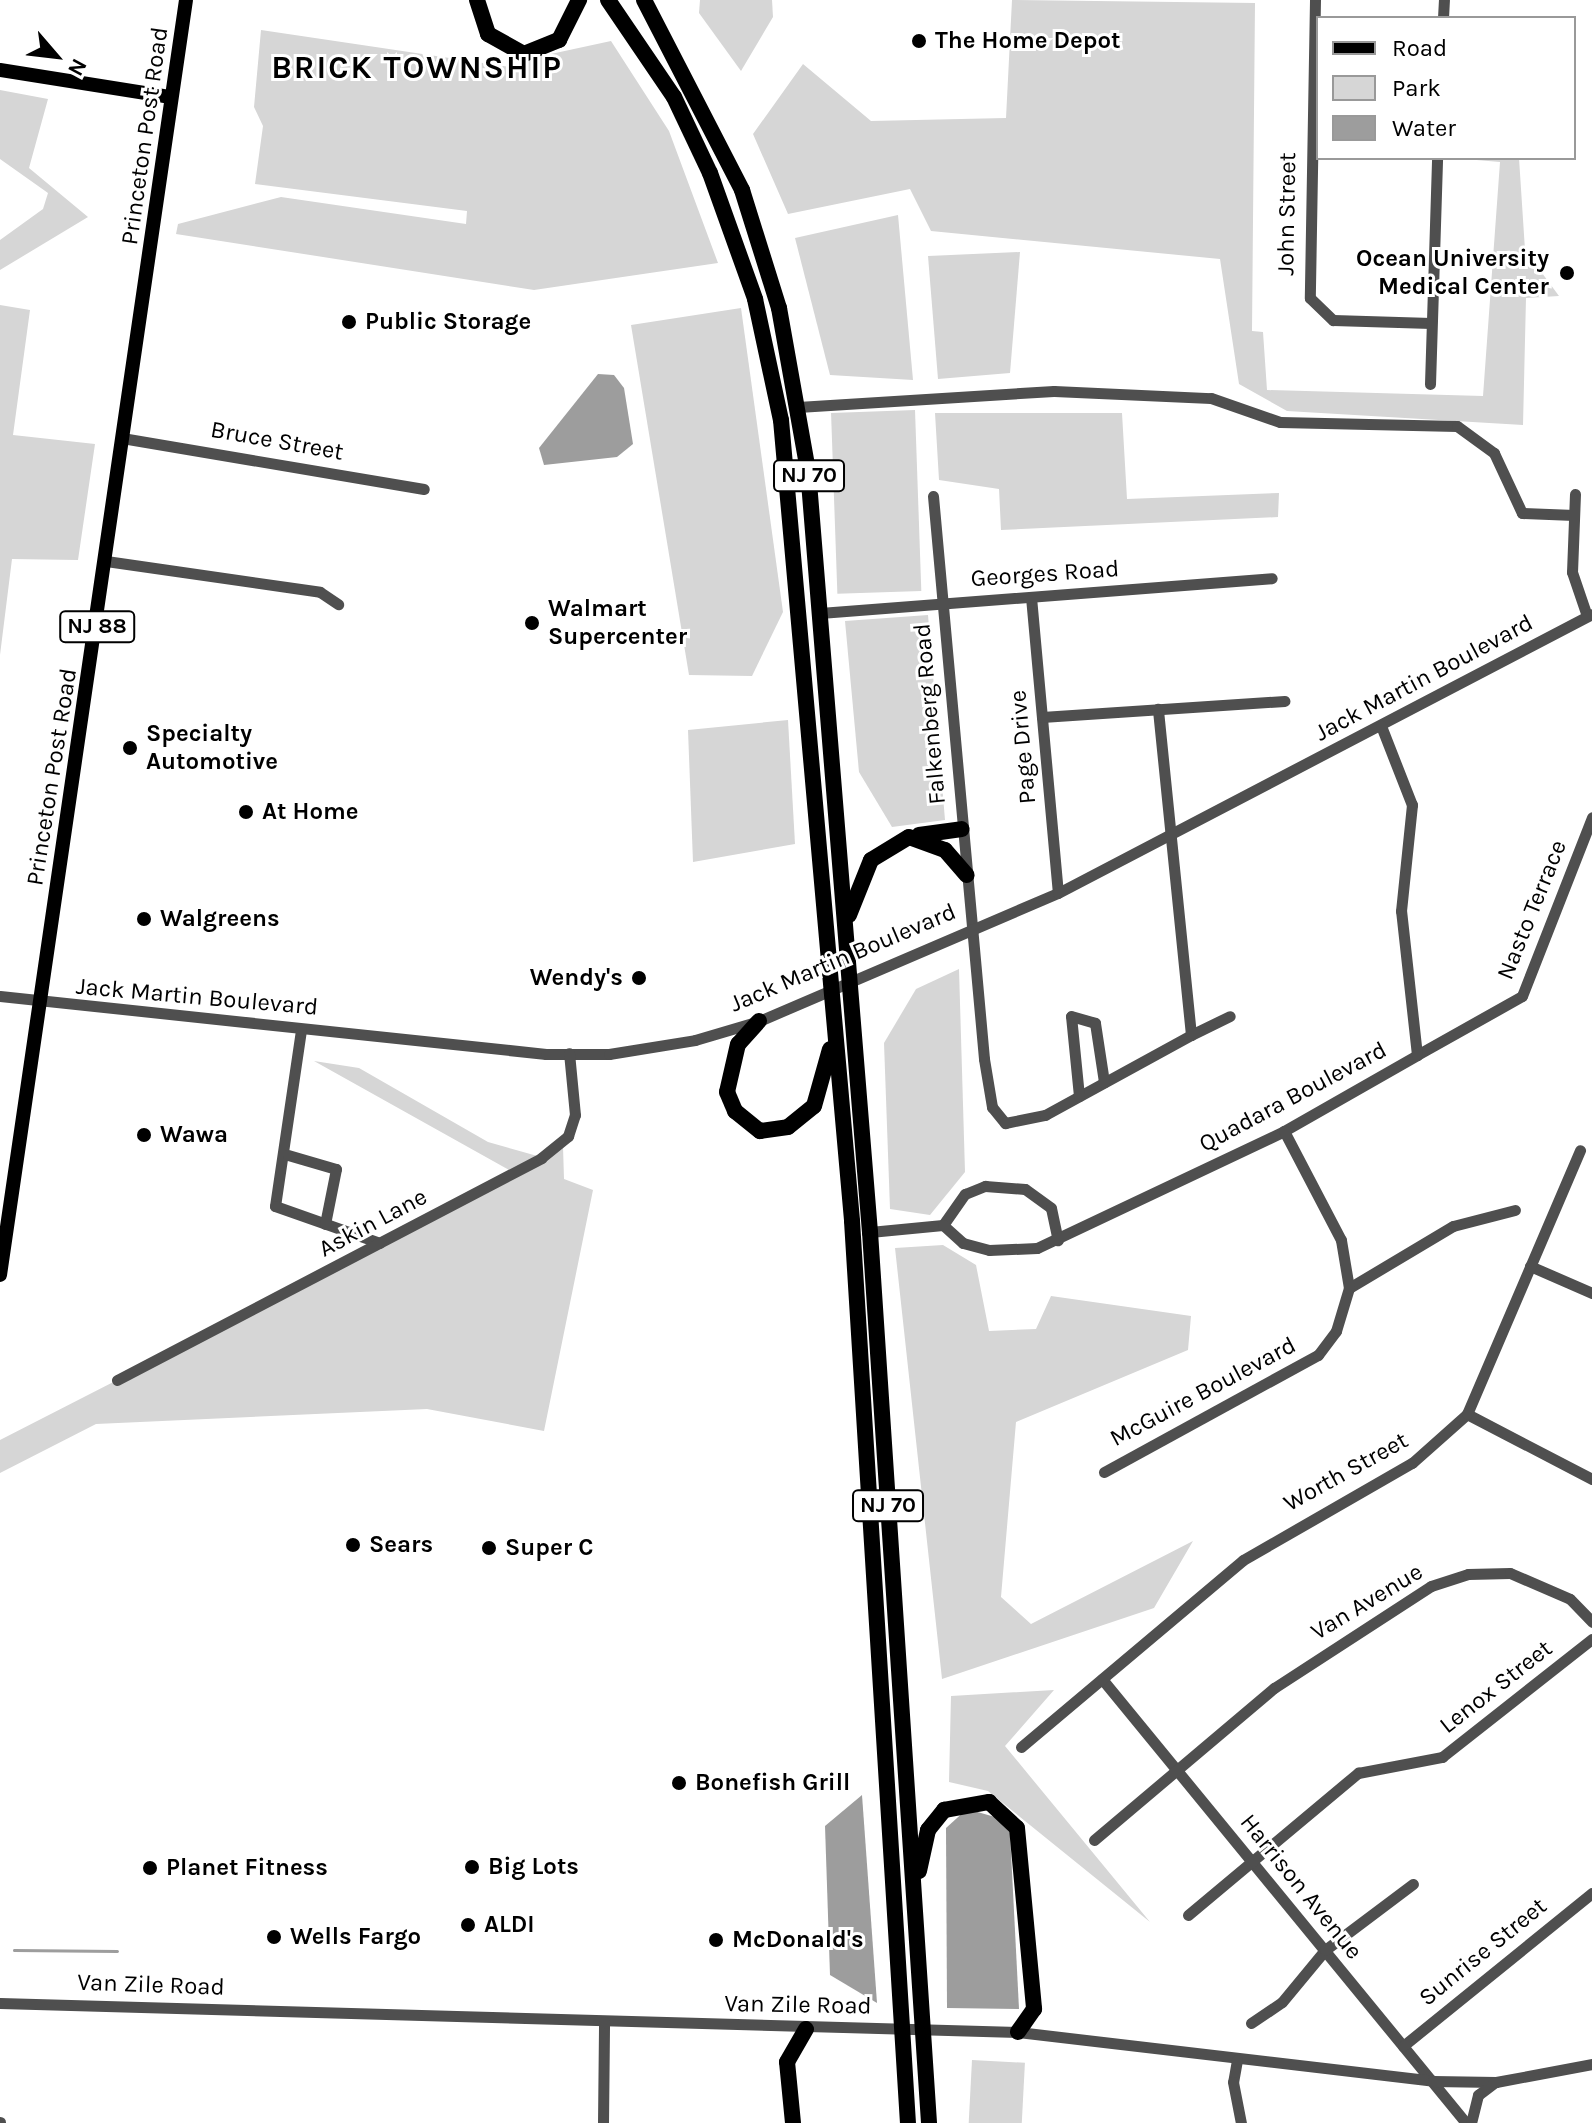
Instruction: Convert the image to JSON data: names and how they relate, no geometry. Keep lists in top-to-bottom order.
{
  "streets": {
    "highway": ["NJ 70"],
    "main road": ["Princeton Post Road", "NJ 88"],
    "street": [
      "John Street",
      "Bruce Street",
      "Georges Road",
      "Jack Martin Boulevard",
      "Falkenberg Road",
      "Page Drive",
      "Nasto Terrace",
      "Quadara Boulevard",
      "Askin Lane",
      "McGuire Boulevard",
      "Worth Street",
      "Van Avenue",
      "Lenox Street",
      "Harrison Avenue",
      "Sunrise Street",
      "Van Zile Road"
    ]
  },
  "crossings": [
    ["Princeton Post Road", "Bruce Street"],
    ["Princeton Post Road", "Jack Martin Boulevard"],
    ["NJ 70", "Georges Road"],
    ["NJ 70", "Jack Martin Boulevard"],
    ["NJ 70", "Van Zile Road"],
    ["Georges Road", "Falkenberg Road"],
    ["Georges Road", "Page Drive"],
    ["Jack Martin Boulevard", "Falkenberg Road"],
    ["Jack Martin Boulevard", "Page Drive"],
    ["Jack Martin Boulevard", "Quadara Boulevard"],
    ["Jack Martin Boulevard", "Askin Lane"],
    ["Nasto Terrace", "Quadara Boulevard"],
    ["Quadara Boulevard", "McGuire Boulevard"],
    ["Worth Street", "Harrison Avenue"],
    ["Van Avenue", "Harrison Avenue"],
    ["Lenox Street", "Harrison Avenue"],
    ["Harrison Avenue", "Sunrise Street"],
    ["Harrison Avenue", "Van Zile Road"]
  ],
  "districts": ["BRICK TOWNSHIP"],
  "places": [
    "The Home Depot",
    "Ocean University Medical Center",
    "Public Storage",
    "Walmart Supercenter",
    "Specialty Automotive",
    "At Home",
    "Walgreens",
    "Wendy's",
    "Wawa",
    "Sears",
    "Super C",
    "Bonefish Grill",
    "Big Lots",
    "Planet Fitness",
    "ALDI",
    "Wells Fargo",
    "McDonald's"
  ],
  "legend": ["Road", "Park", "Water"],
  "north": "bottom right"
}
